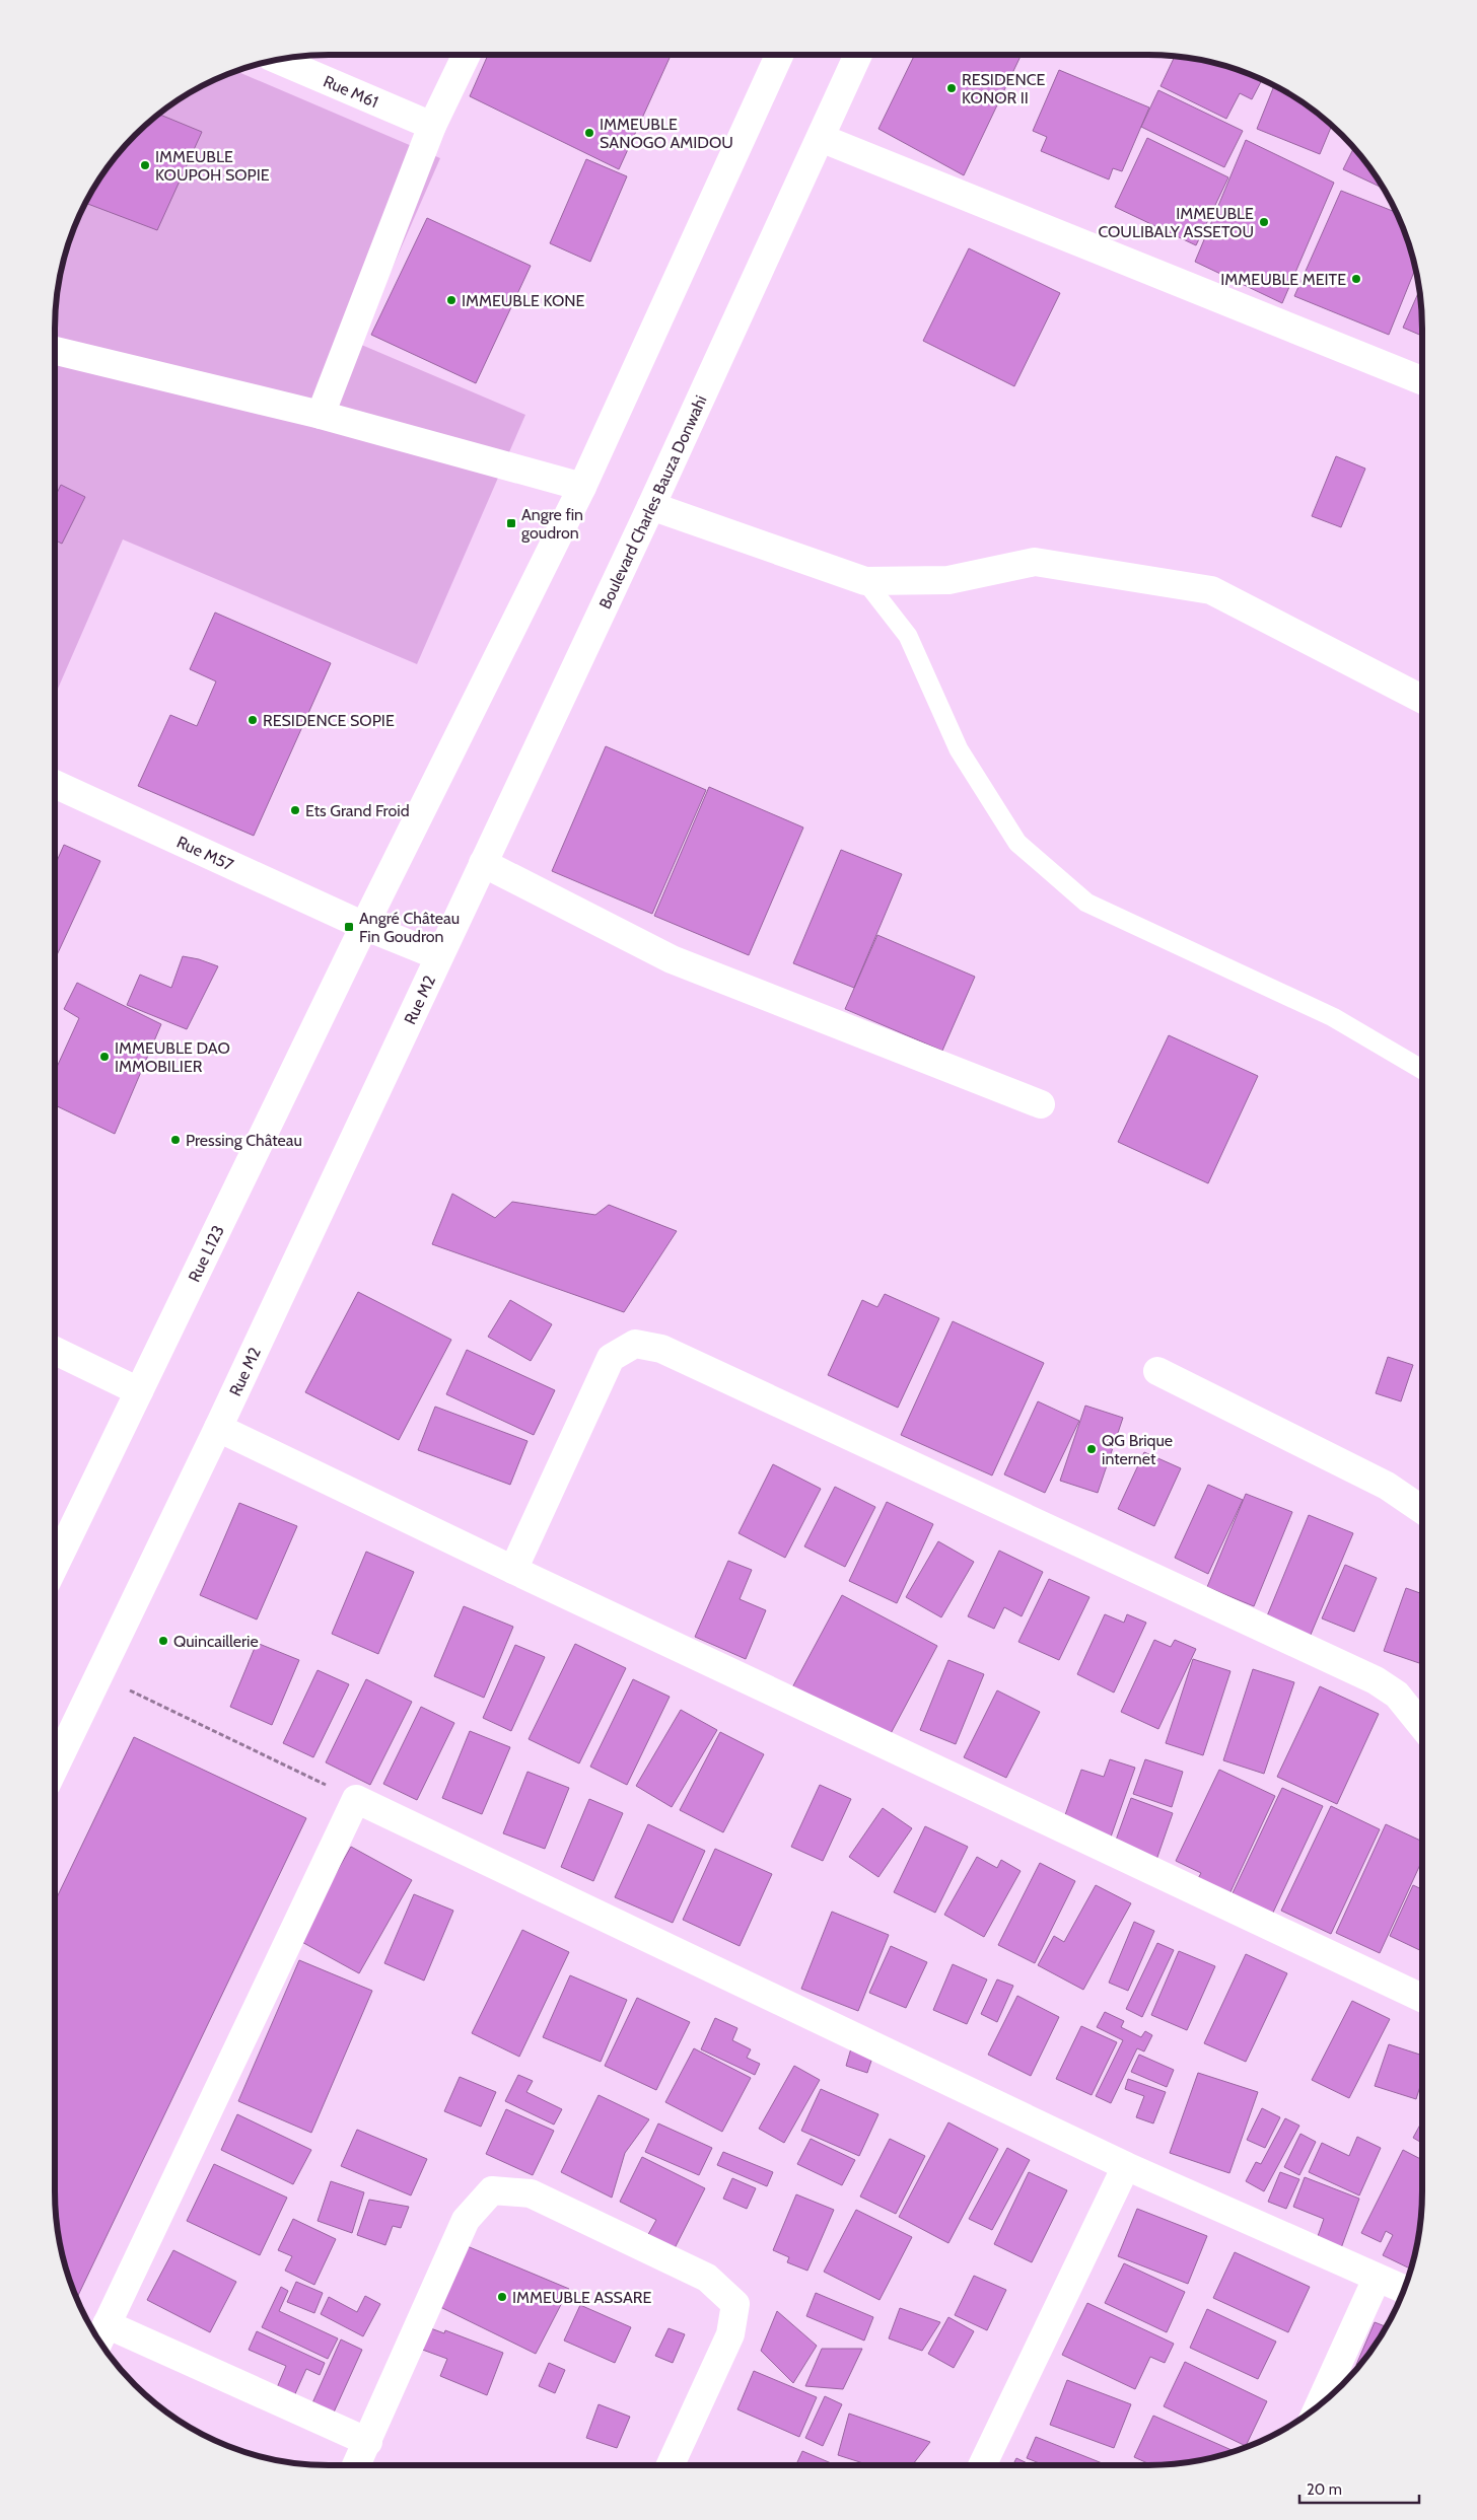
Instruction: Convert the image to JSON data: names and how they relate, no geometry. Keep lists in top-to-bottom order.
{
  "streets": {
    "street": [
      "Rue M61",
      "Boulevard Charles Bauza Donwahi",
      "Rue M57",
      "Rue M2",
      "Rue L123"
    ]
  },
  "crossings": [
    ["Boulevard Charles Bauza Donwahi", "Rue M57"],
    ["Boulevard Charles Bauza Donwahi", "Rue M2"],
    ["Rue M57", "Rue M2"],
    ["Rue M57", "Rue L123"]
  ],
  "places": {
    "other": [
      "RESIDENCE KONOR II",
      "IMMEUBLE SANOGO AMIDOU",
      "IMMEUBLE KOUPOH SOPIE",
      "IMMEUBLE COULIBALY ASSETOU",
      "IMMEUBLE MEITE",
      "IMMEUBLE KONE",
      "RESIDENCE SOPIE",
      "Ets Grand Froid",
      "IMMEUBLE DAO IMMOBILIER",
      "Pressing Château",
      "QG Brique internet",
      "Quincaillerie",
      "IMMEUBLE ASSARE"
    ],
    "transit": ["Angre fin goudron", "Angré Château Fin Goudron"]
  },
  "scale_bar": "20 m"
}
